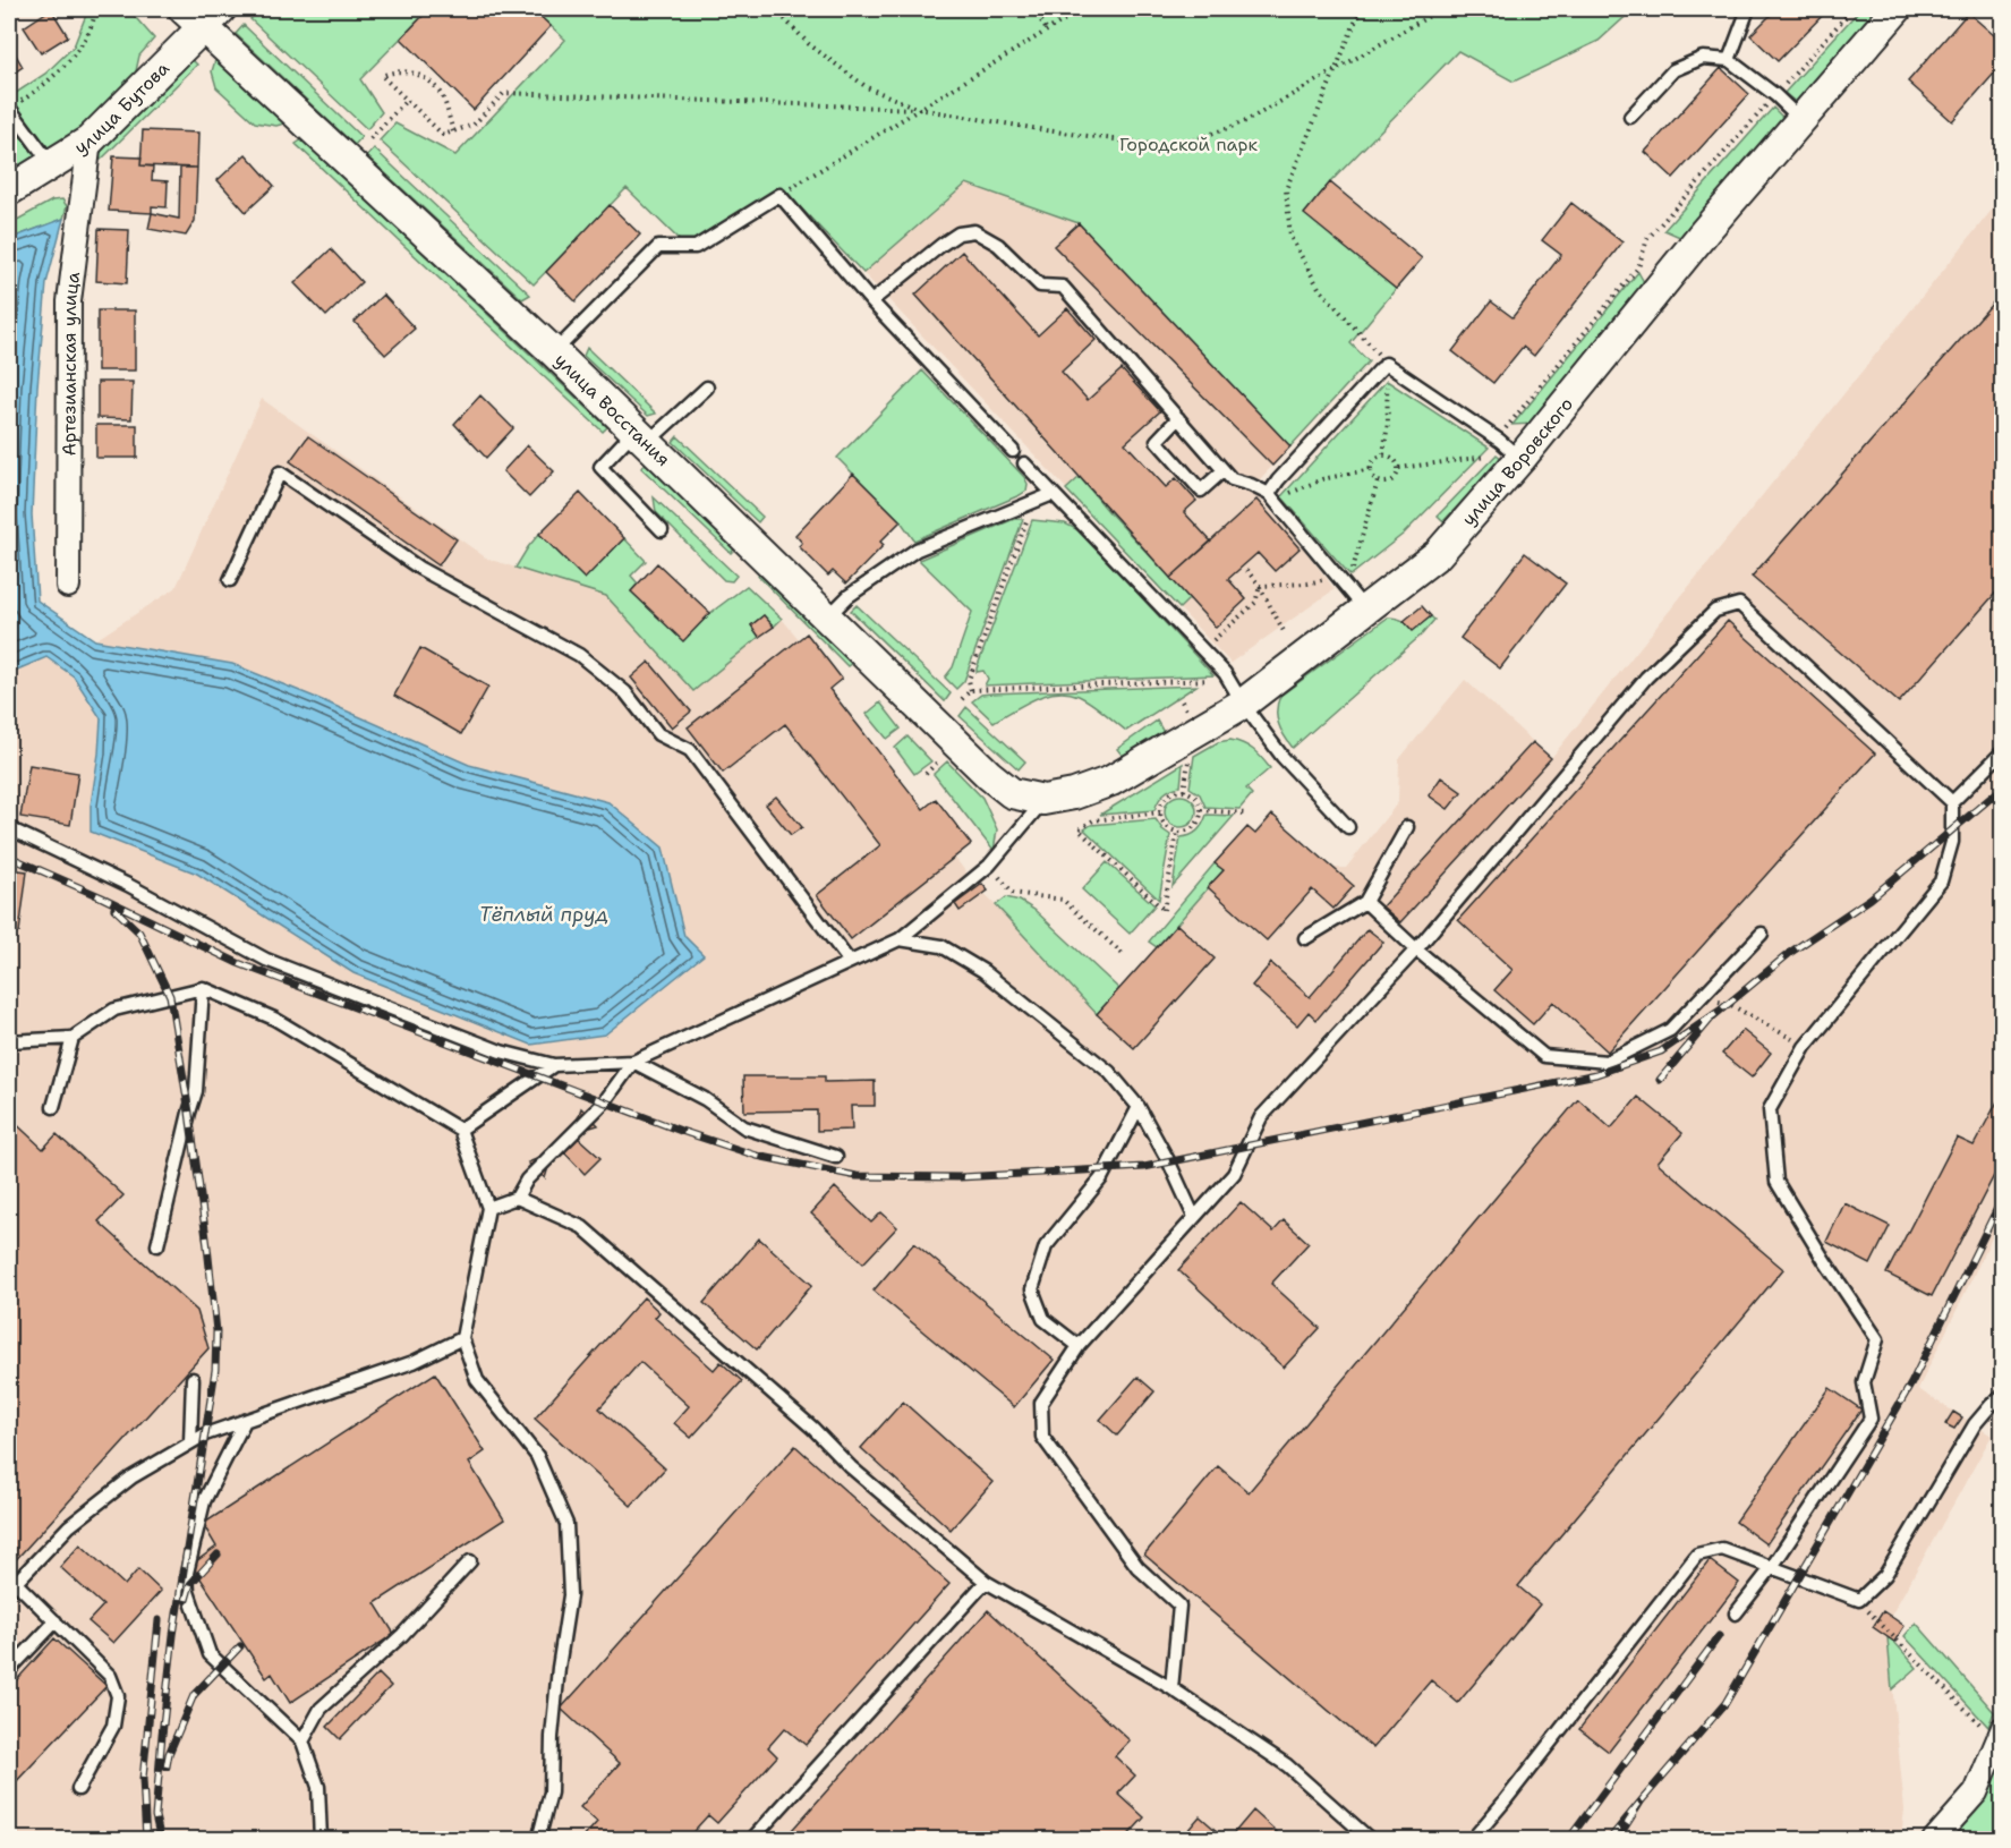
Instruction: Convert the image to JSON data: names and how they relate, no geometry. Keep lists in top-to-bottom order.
{
  "streets": {
    "street": [
      "улица Бутова",
      "Артезианская улица",
      "улица Восстания",
      "улица Воровского"
    ]
  },
  "crossings": [
    ["улица Бутова", "Артезианская улица"],
    ["улица Бутова", "улица Восстания"],
    ["улица Восстания", "улица Воровского"]
  ],
  "water": ["Тёплый пруд"],
  "parks": ["Городской парк"]
}
